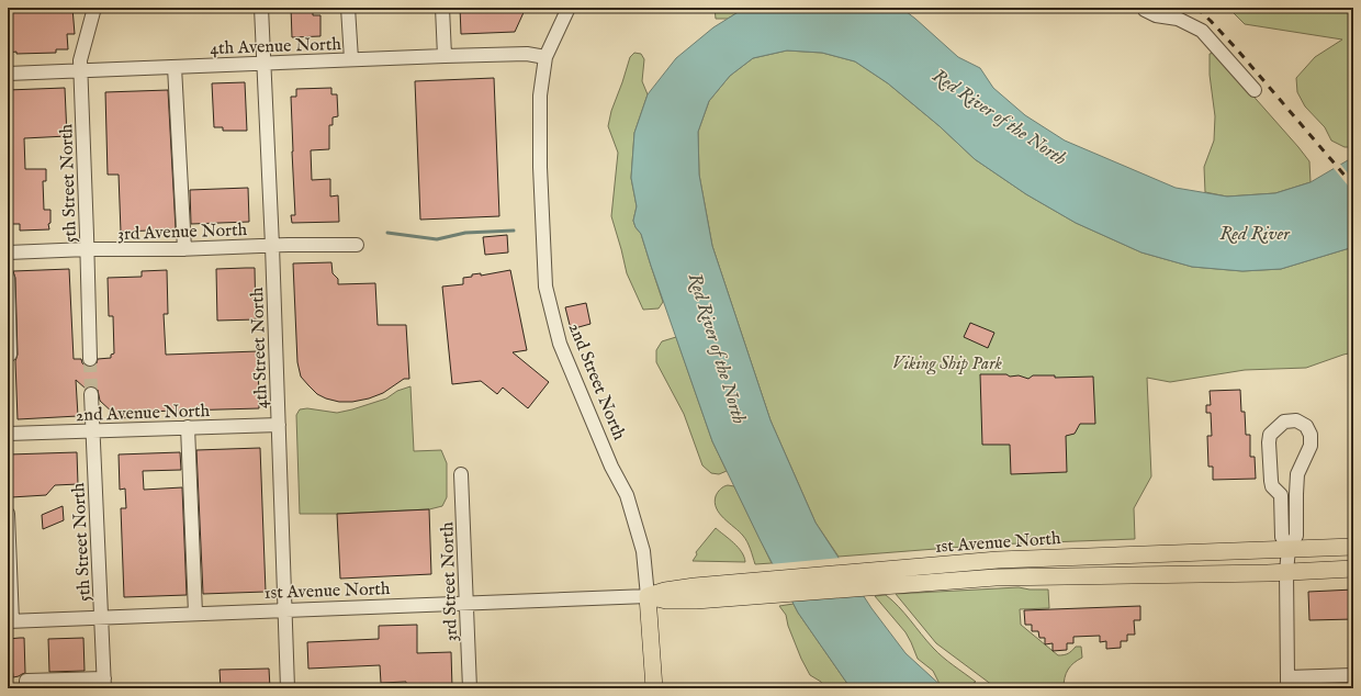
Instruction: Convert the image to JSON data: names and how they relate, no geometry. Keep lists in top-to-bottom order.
{
  "streets": {
    "main road": ["2nd Street North", "1st Avenue North"],
    "street": [
      "4th Avenue North",
      "5th Street North",
      "3rd Avenue North",
      "4th Street North",
      "2nd Avenue North",
      "3rd Street North"
    ]
  },
  "crossings": [
    ["4th Avenue North", "5th Street North"],
    ["4th Avenue North", "4th Street North"],
    ["4th Avenue North", "2nd Street North"],
    ["5th Street North", "3rd Avenue North"],
    ["5th Street North", "2nd Avenue North"],
    ["5th Street North", "1st Avenue North"],
    ["3rd Avenue North", "4th Street North"],
    ["4th Street North", "2nd Avenue North"],
    ["4th Street North", "1st Avenue North"],
    ["2nd Street North", "1st Avenue North"],
    ["1st Avenue North", "3rd Street North"]
  ],
  "water": ["Red River of the North", "Red River"],
  "parks": ["Viking Ship Park"]
}
